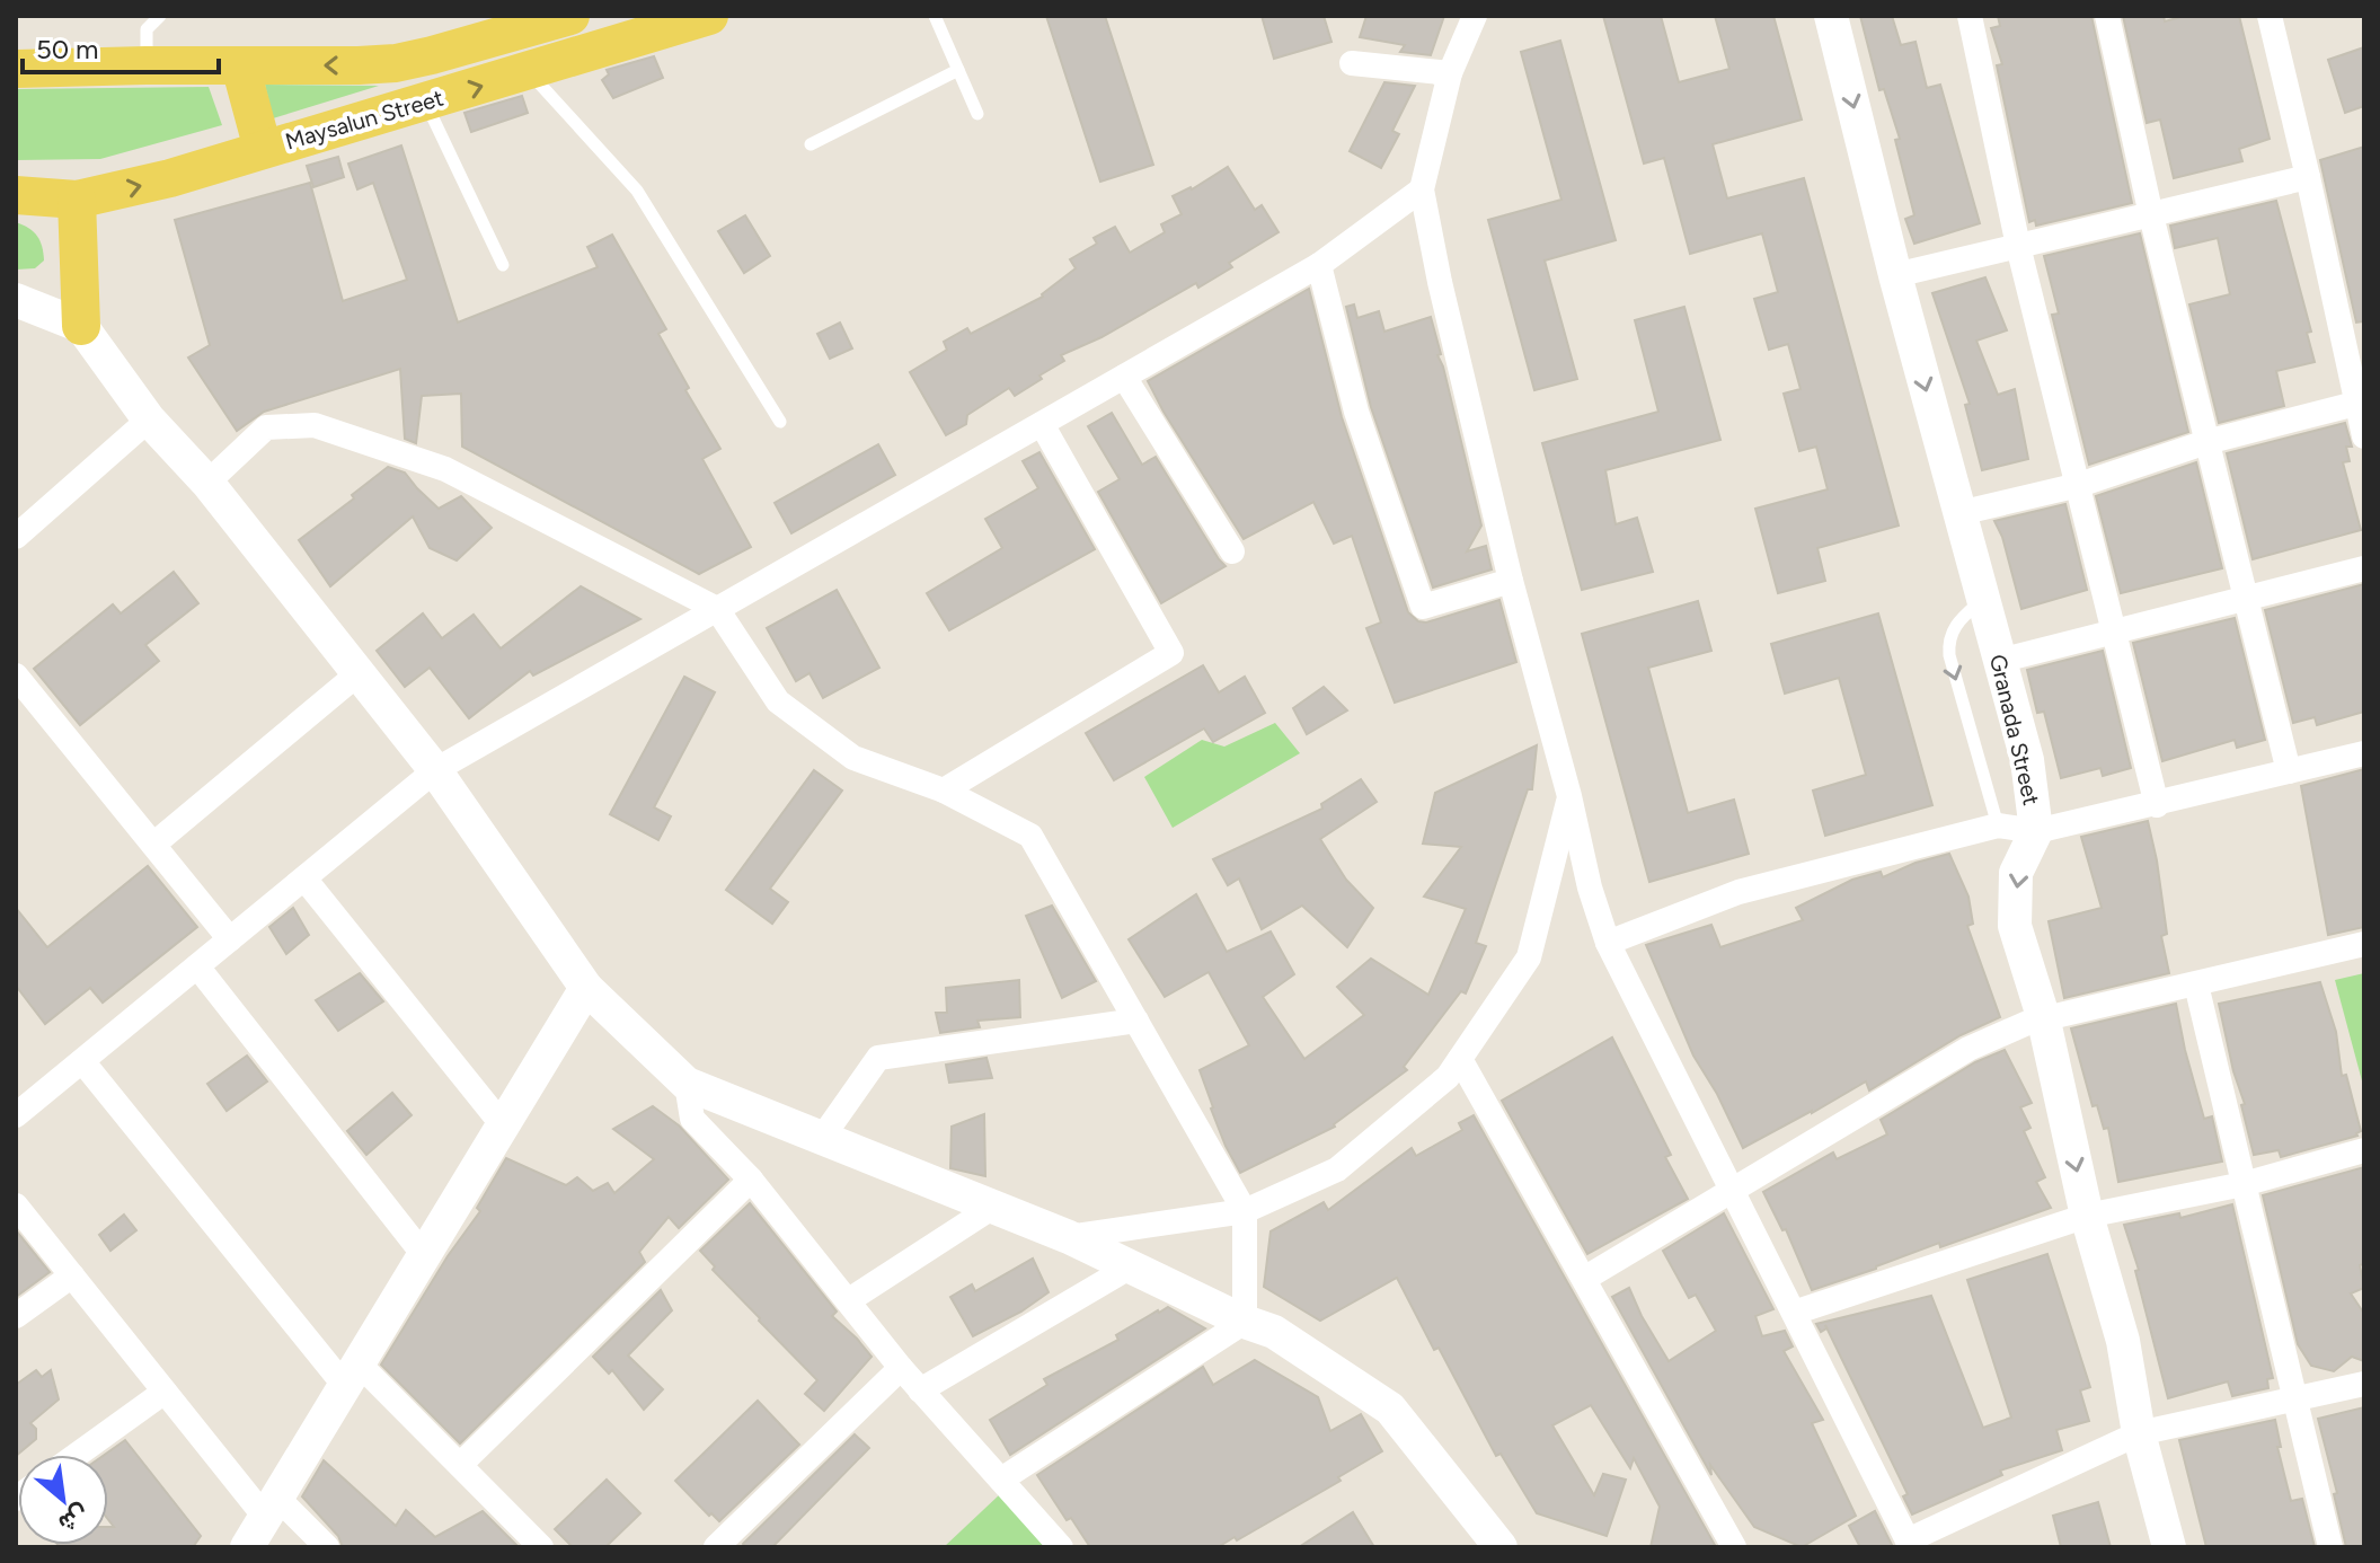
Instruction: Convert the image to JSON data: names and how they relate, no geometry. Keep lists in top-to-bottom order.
{
  "streets": {
    "main road": ["Maysalun Street", "Granada Street"]
  },
  "one_way": ["Granada Street"],
  "scale_bar": "50 m",
  "north": "bottom right"
}
